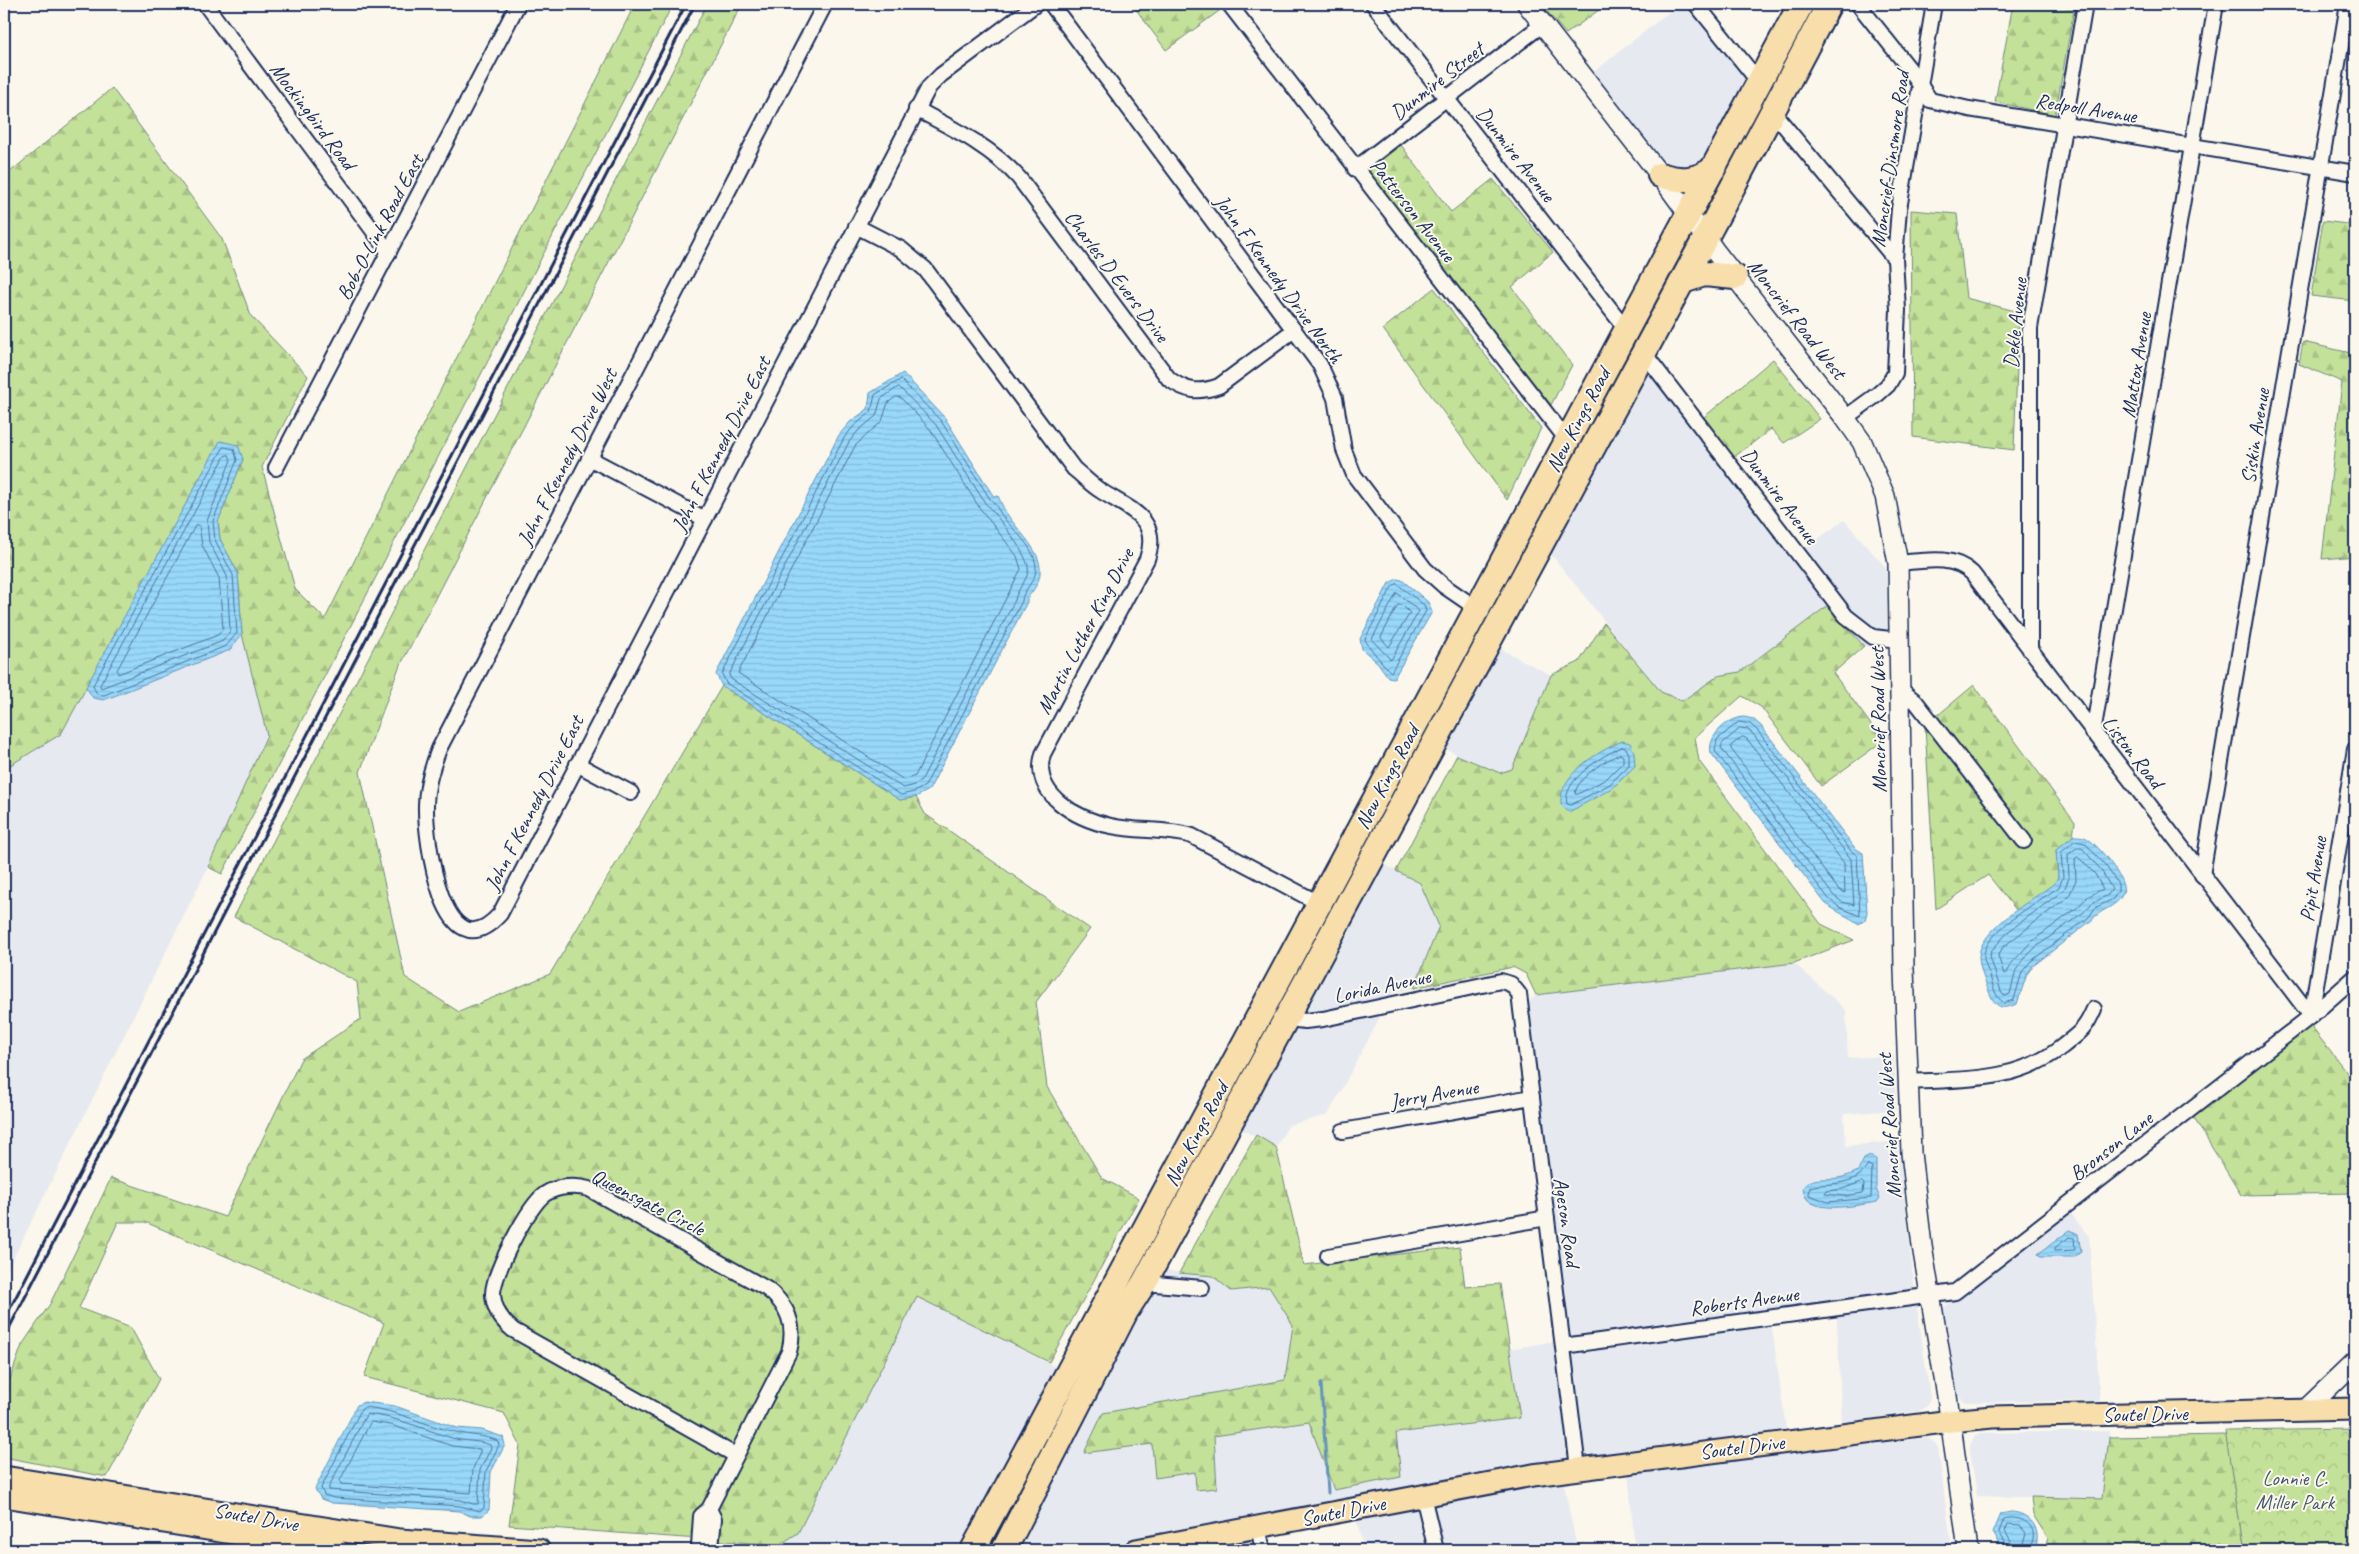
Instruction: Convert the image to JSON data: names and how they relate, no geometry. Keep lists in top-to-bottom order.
{
  "streets": {
    "highway": ["New Kings Road"],
    "main road": ["Moncrief Road West", "Soutel Drive"],
    "street": [
      "Dunmire Street",
      "Redpoll Avenue",
      "Mockingbird Road",
      "Dunmire Avenue",
      "Moncrief-Dinsmore Road",
      "Patterson Avenue",
      "Bob-O-Link Road East",
      "Charles D Evers Drive",
      "John F Kennedy Drive North",
      "Dekle Avenue",
      "Mattox Avenue",
      "Siskin Avenue",
      "John F Kennedy Drive East",
      "John F Kennedy Drive West",
      "Martin Luther King Drive",
      "Liston Road",
      "Pipit Avenue",
      "Lorida Avenue",
      "Jerry Avenue",
      "Bronson Lane",
      "Queensgate Circle",
      "Ageson Road",
      "Roberts Avenue"
    ]
  },
  "crossings": [
    ["Dunmire Street", "Dunmire Avenue"],
    ["Dunmire Street", "Patterson Avenue"],
    ["Dunmire Street", "Moncrief Road West"],
    ["Redpoll Avenue", "Moncrief-Dinsmore Road"],
    ["Redpoll Avenue", "Dekle Avenue"],
    ["Redpoll Avenue", "Mattox Avenue"],
    ["Redpoll Avenue", "Siskin Avenue"],
    ["Mockingbird Road", "Bob-O-Link Road East"],
    ["Dunmire Avenue", "Moncrief Road West"],
    ["Dunmire Avenue", "New Kings Road"],
    ["Moncrief-Dinsmore Road", "Moncrief Road West"],
    ["Patterson Avenue", "New Kings Road"],
    ["Charles D Evers Drive", "John F Kennedy Drive North"],
    ["Charles D Evers Drive", "John F Kennedy Drive East"],
    ["John F Kennedy Drive North", "New Kings Road"],
    ["Moncrief Road West", "New Kings Road"],
    ["Moncrief Road West", "Liston Road"],
    ["Moncrief Road West", "Bronson Lane"],
    ["Moncrief Road West", "Roberts Avenue"],
    ["Moncrief Road West", "Soutel Drive"],
    ["Dekle Avenue", "Liston Road"],
    ["Mattox Avenue", "Liston Road"],
    ["New Kings Road", "Martin Luther King Drive"],
    ["New Kings Road", "Lorida Avenue"],
    ["Siskin Avenue", "Liston Road"],
    ["John F Kennedy Drive East", "John F Kennedy Drive West"],
    ["John F Kennedy Drive East", "Martin Luther King Drive"],
    ["Liston Road", "Pipit Avenue"],
    ["Liston Road", "Bronson Lane"],
    ["Pipit Avenue", "Bronson Lane"],
    ["Lorida Avenue", "Ageson Road"],
    ["Jerry Avenue", "Ageson Road"],
    ["Bronson Lane", "Roberts Avenue"],
    ["Ageson Road", "Roberts Avenue"],
    ["Ageson Road", "Soutel Drive"]
  ],
  "parks": ["Lonnie C. Miller Park"]
}
